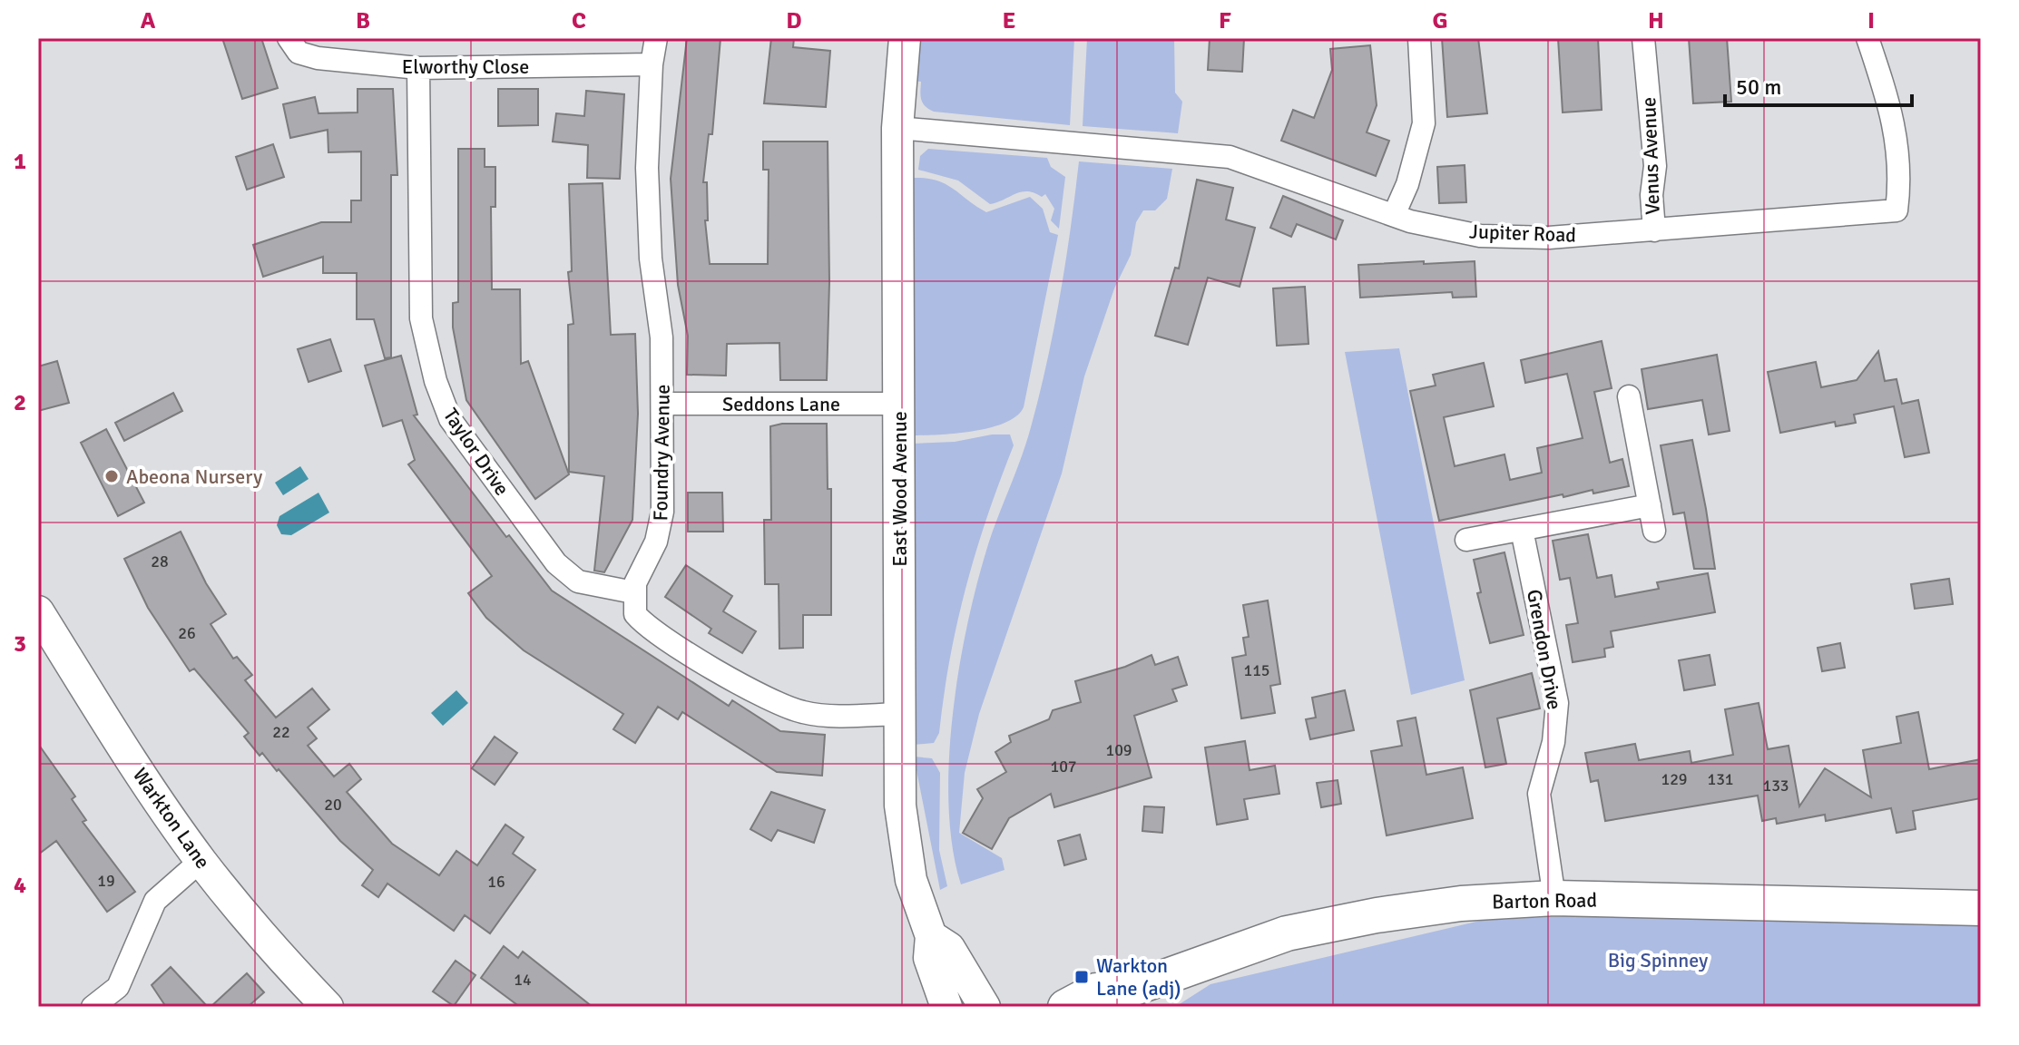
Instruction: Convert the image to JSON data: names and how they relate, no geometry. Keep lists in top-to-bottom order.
{
  "streets": {
    "main road": ["Barton Road"],
    "street": [
      "Elworthy Close",
      "Venus Avenue",
      "Jupiter Road",
      "Seddons Lane",
      "Taylor Drive",
      "Foundry Avenue",
      "East Wood Avenue",
      "Grendon Drive",
      "Warkton Lane"
    ]
  },
  "crossings": [
    ["Elworthy Close", "Taylor Drive"],
    ["Elworthy Close", "Foundry Avenue"],
    ["Venus Avenue", "Jupiter Road"],
    ["Jupiter Road", "East Wood Avenue"],
    ["Seddons Lane", "Foundry Avenue"],
    ["Seddons Lane", "East Wood Avenue"],
    ["Taylor Drive", "Foundry Avenue"],
    ["Grendon Drive", "Barton Road"]
  ],
  "parks": ["Big Spinney"],
  "places": {
    "other": ["Abeona Nursery"],
    "transit": ["Warkton Lane (adj)"]
  },
  "house_numbers": [
    "28",
    "26",
    "115",
    "22",
    "109",
    "107",
    "129",
    "131",
    "133",
    "20",
    "19",
    "16",
    "14"
  ],
  "scale_bar": "50 m",
  "grid": {
    "columns": [
      "A",
      "B",
      "C",
      "D",
      "E",
      "F",
      "G",
      "H",
      "I"
    ],
    "rows": [
      "1",
      "2",
      "3",
      "4"
    ]
  }
}
